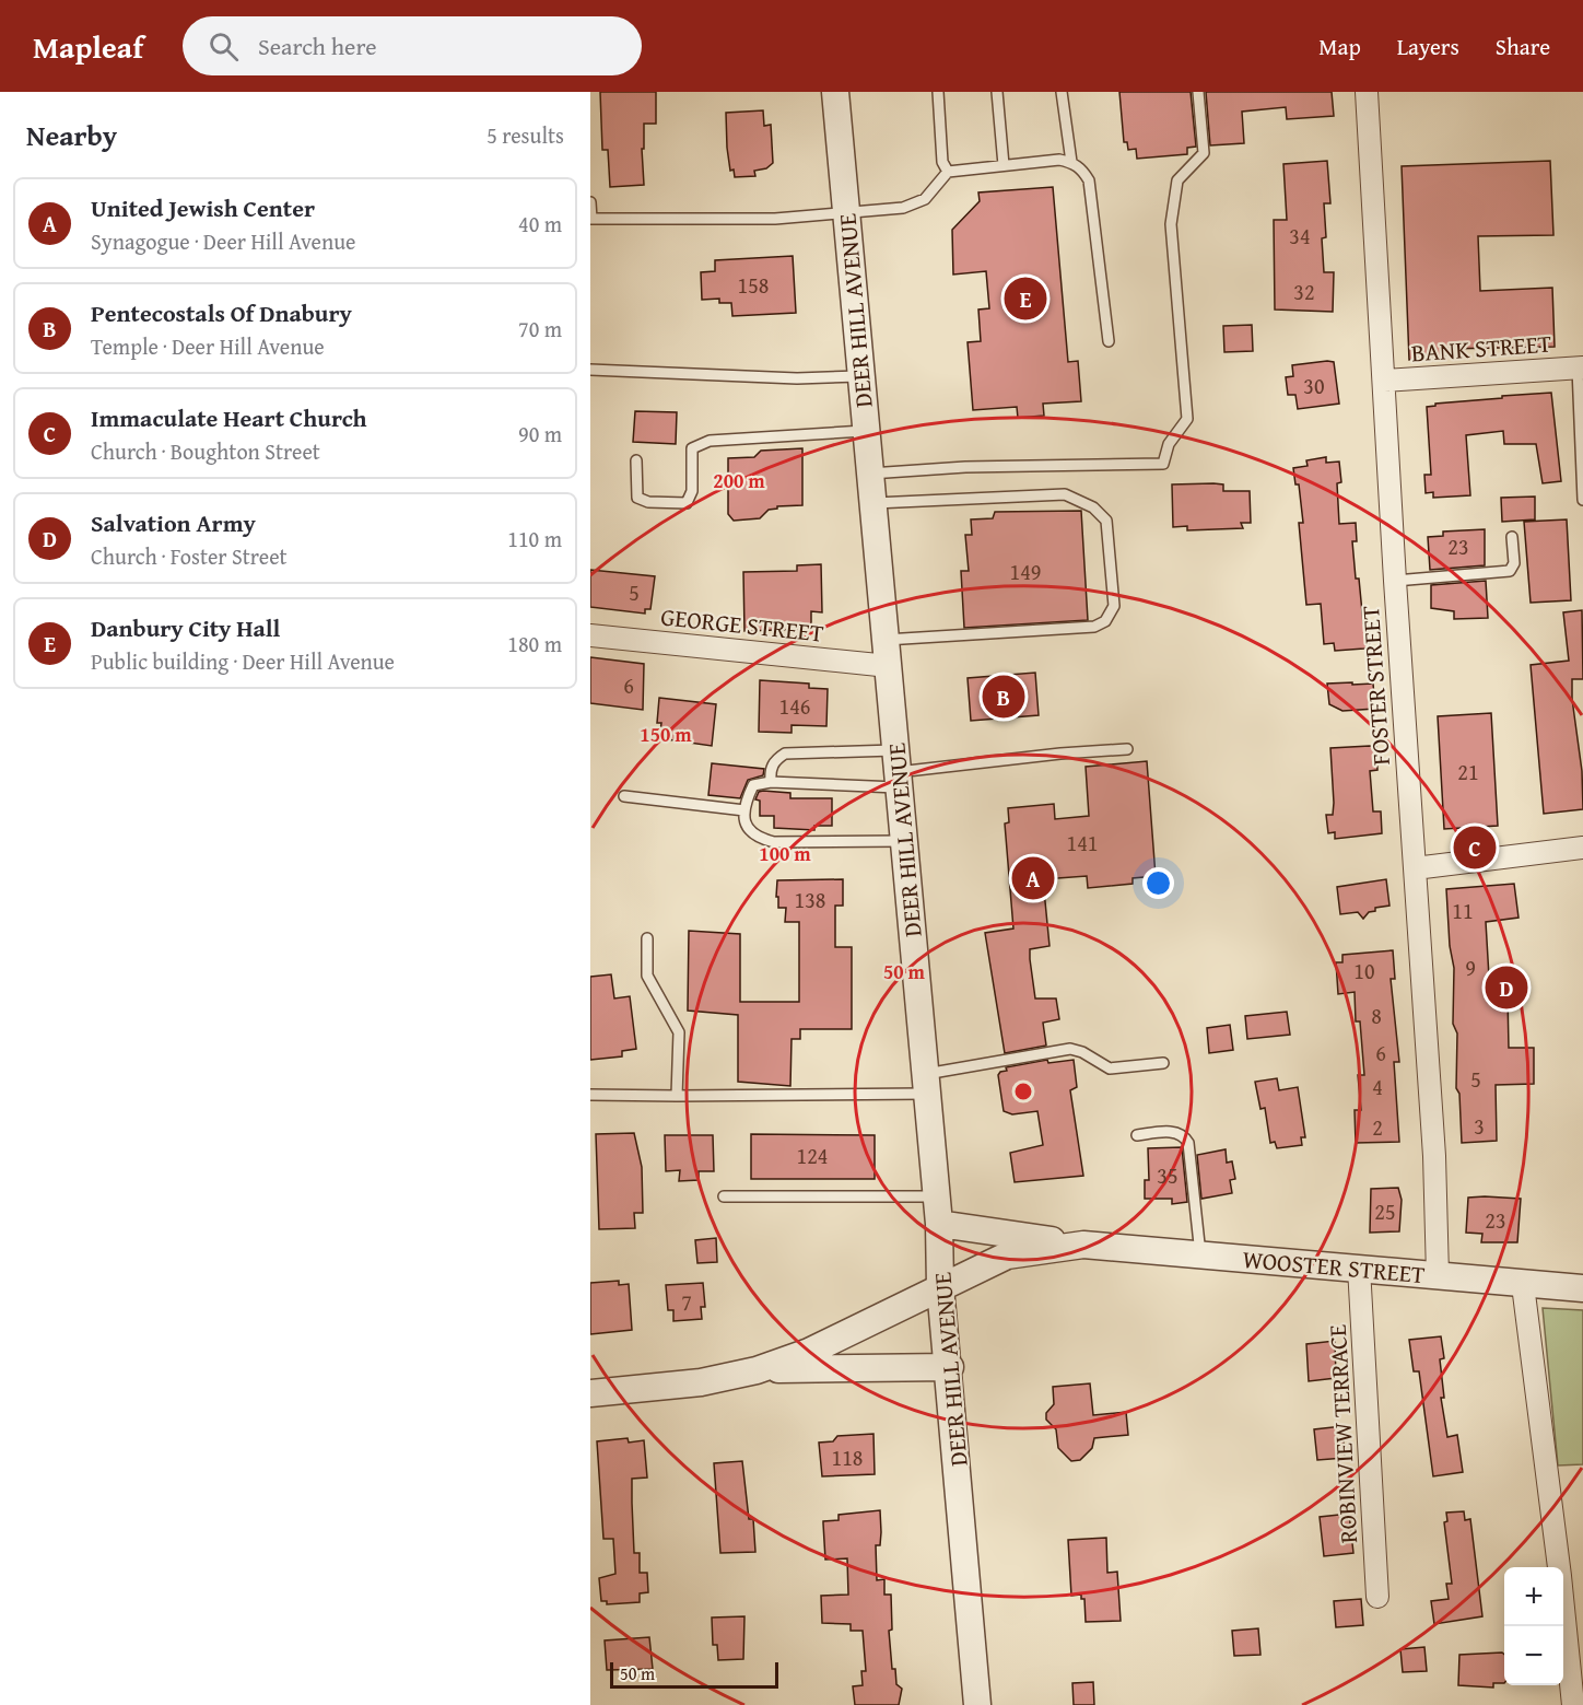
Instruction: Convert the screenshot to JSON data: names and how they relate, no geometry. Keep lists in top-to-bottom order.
{
  "streets": {
    "street": [
      "DEER HILL AVENUE",
      "BANK STREET",
      "GEORGE STREET",
      "FOSTER STREET",
      "WOOSTER STREET",
      "ROBINVIEW TERRACE"
    ]
  },
  "crossings": [
    ["DEER HILL AVENUE", "GEORGE STREET"],
    ["DEER HILL AVENUE", "WOOSTER STREET"],
    ["BANK STREET", "FOSTER STREET"],
    ["FOSTER STREET", "WOOSTER STREET"],
    ["WOOSTER STREET", "ROBINVIEW TERRACE"]
  ],
  "house_numbers": [
    "34",
    "158",
    "32",
    "30",
    "23",
    "149",
    "5",
    "6",
    "146",
    "21",
    "141",
    "138",
    "11",
    "9",
    "10",
    "8",
    "6",
    "5",
    "4",
    "3",
    "2",
    "124",
    "35",
    "25",
    "23",
    "7",
    "118"
  ],
  "scale_bar": "50 m",
  "page": {
    "header": "Mapleaf",
    "search": "Search here",
    "nav": ["Map", "Layers", "Share"],
    "heading": ["Nearby", "5 results"],
    "list": [
      {
        "mark": "A",
        "name": "United Jewish Center",
        "note": "Synagogue · Deer Hill Avenue",
        "value": "40 m"
      },
      {
        "mark": "B",
        "name": "Pentecostals Of Dnabury",
        "note": "Temple · Deer Hill Avenue",
        "value": "70 m"
      },
      {
        "mark": "C",
        "name": "Immaculate Heart Church",
        "note": "Church · Boughton Street",
        "value": "90 m"
      },
      {
        "mark": "D",
        "name": "Salvation Army",
        "note": "Church · Foster Street",
        "value": "110 m"
      },
      {
        "mark": "E",
        "name": "Danbury City Hall",
        "note": "Public building · Deer Hill Avenue",
        "value": "180 m"
      }
    ],
    "pins": [
      "E",
      "B",
      "C",
      "A",
      "D"
    ],
    "map_buttons": ["+", "−"],
    "scale": "50 m"
  },
  "rings": [
    "200 m",
    "150 m",
    "100 m",
    "50 m"
  ]
}
